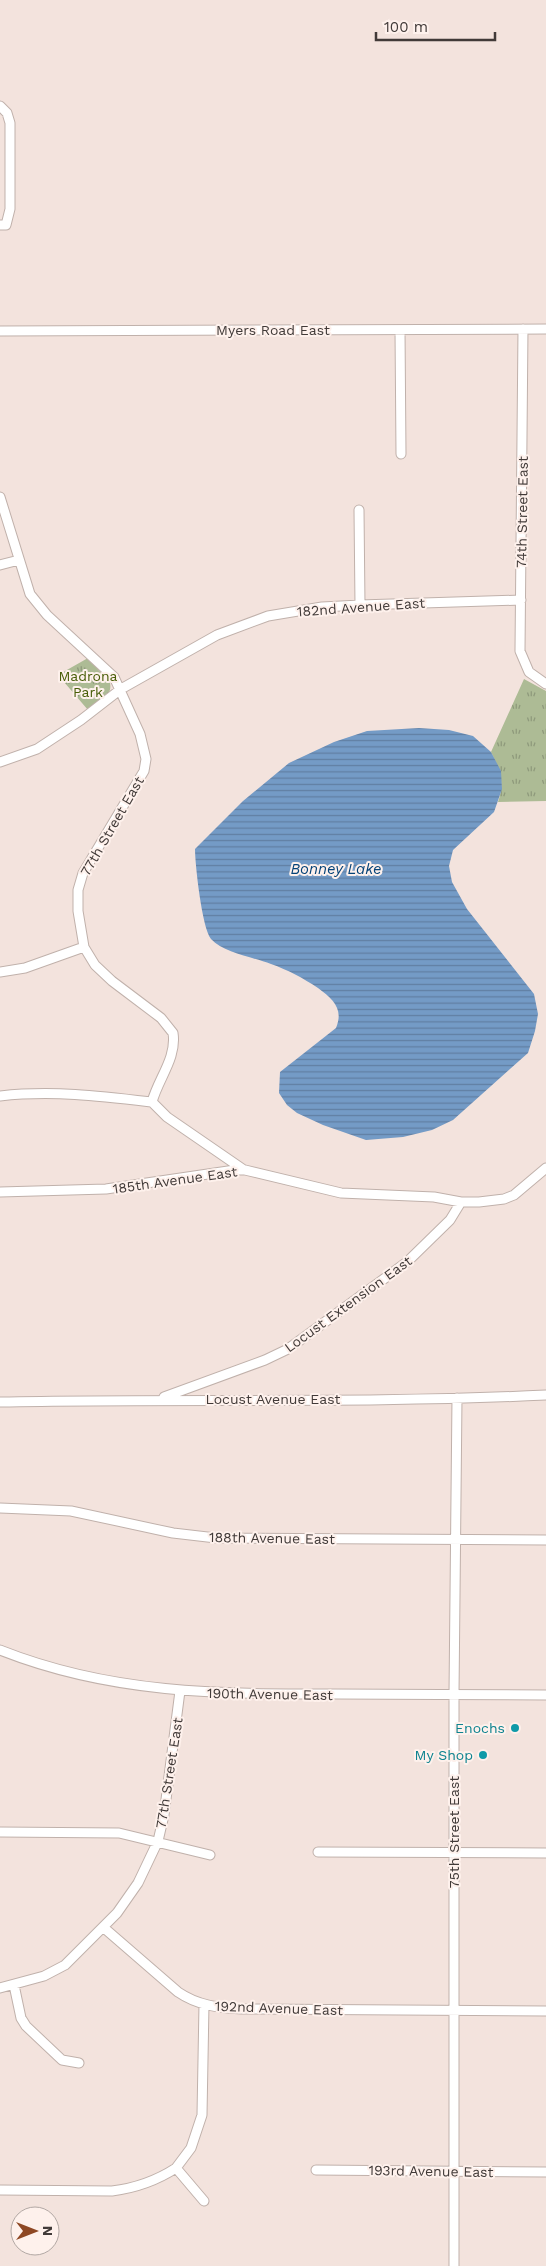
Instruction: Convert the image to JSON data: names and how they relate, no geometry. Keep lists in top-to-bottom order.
{
  "streets": {
    "street": [
      "Myers Road East",
      "74th Street East",
      "182nd Avenue East",
      "77th Street East",
      "185th Avenue East",
      "Locust Extension East",
      "Locust Avenue East",
      "188th Avenue East",
      "190th Avenue East",
      "75th Street East",
      "192nd Avenue East",
      "193rd Avenue East"
    ]
  },
  "crossings": [
    ["Myers Road East", "74th Street East"],
    ["74th Street East", "182nd Avenue East"],
    ["182nd Avenue East", "77th Street East"],
    ["77th Street East", "190th Avenue East"],
    ["77th Street East", "192nd Avenue East"],
    ["185th Avenue East", "Locust Extension East"],
    ["Locust Extension East", "Locust Avenue East"],
    ["Locust Avenue East", "75th Street East"],
    ["188th Avenue East", "75th Street East"],
    ["190th Avenue East", "75th Street East"],
    ["75th Street East", "192nd Avenue East"],
    ["75th Street East", "193rd Avenue East"]
  ],
  "water": ["Bonney Lake"],
  "parks": ["Madrona Park"],
  "places": ["Enochs", "My Shop"],
  "scale_bar": "100 m",
  "north": "right"
}
